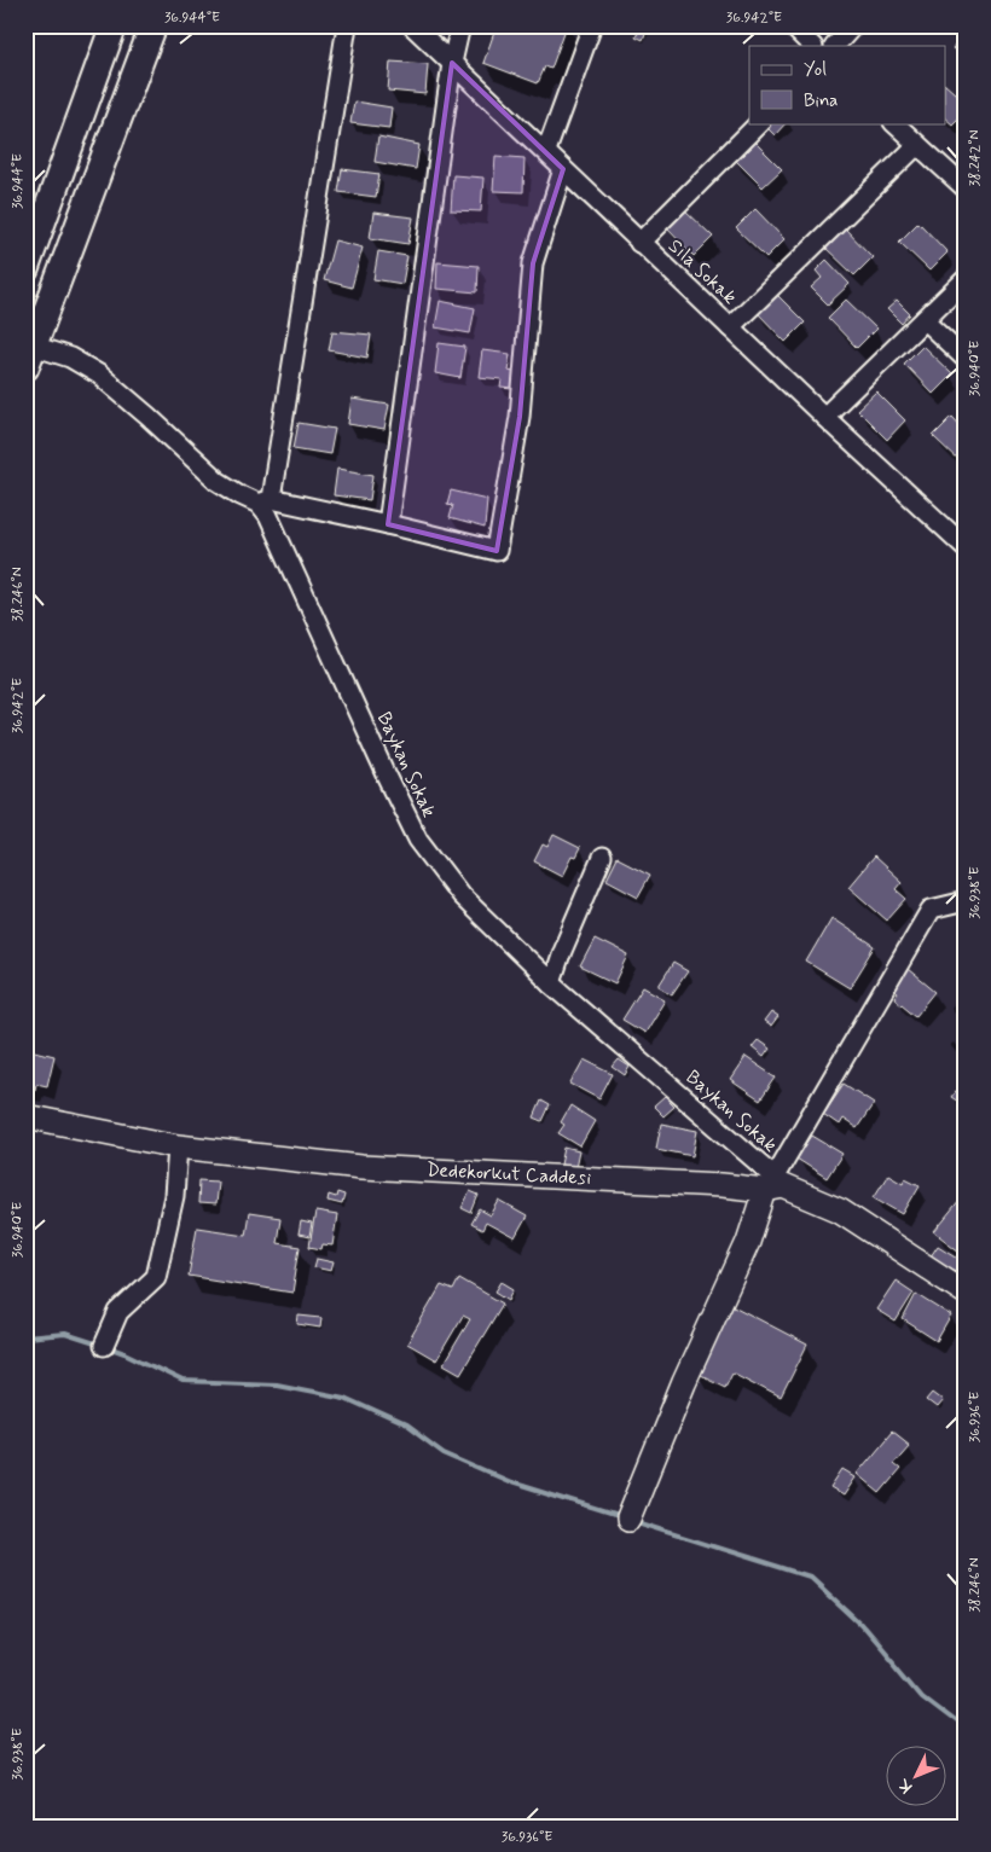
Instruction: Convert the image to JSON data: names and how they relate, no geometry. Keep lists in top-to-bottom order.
{
  "streets": {
    "street": ["Sıla Sokak", "Baykan Sokak", "Dedekorkut Caddesi"]
  },
  "crossings": [
    ["Baykan Sokak", "Dedekorkut Caddesi"]
  ],
  "legend": ["Yol", "Bina"],
  "north": "bottom left",
  "coordinates": [
    "36.944°E",
    "36.942°E",
    "38.242°N",
    "36.940°E",
    "38.246°N",
    "36.938°E",
    "36.936°E"
  ]
}
